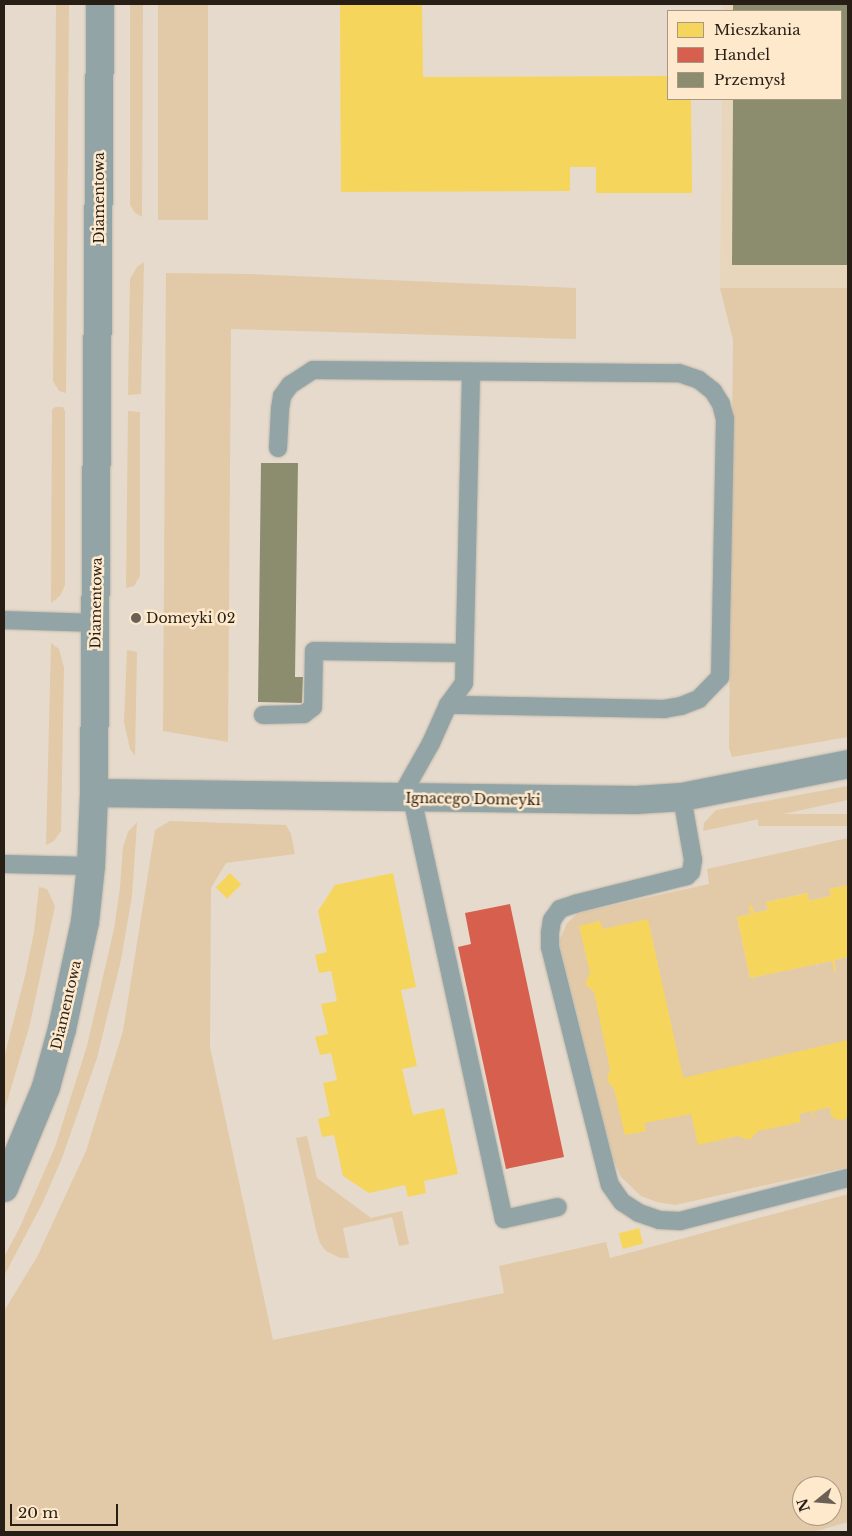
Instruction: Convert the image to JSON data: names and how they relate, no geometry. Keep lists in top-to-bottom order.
{
  "streets": {
    "street": ["Diamentowa", "Ignacego Domeyki"]
  },
  "crossings": [
    ["Diamentowa", "Ignacego Domeyki"]
  ],
  "places": ["Domeyki 02"],
  "legend": ["Mieszkania", "Handel", "Przemysł"],
  "scale_bar": "20 m",
  "north": "left"
}
